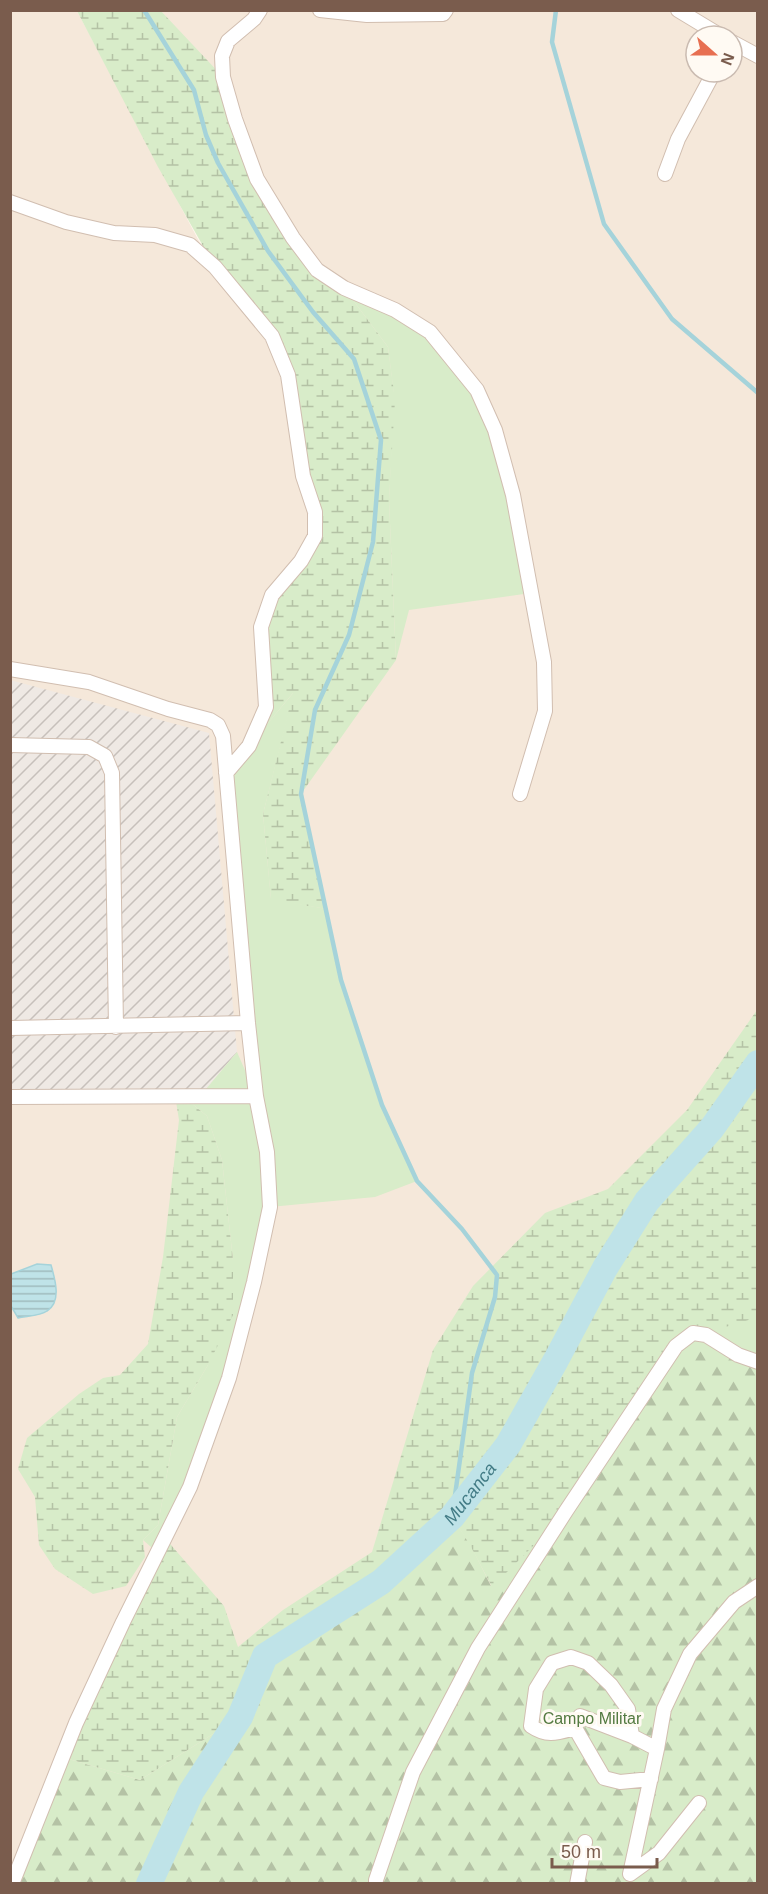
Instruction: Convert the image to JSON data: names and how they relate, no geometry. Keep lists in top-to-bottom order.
{
  "water": ["Mucanca"],
  "parks": ["Campo Militar"],
  "scale_bar": "50 m",
  "north": "right"
}
